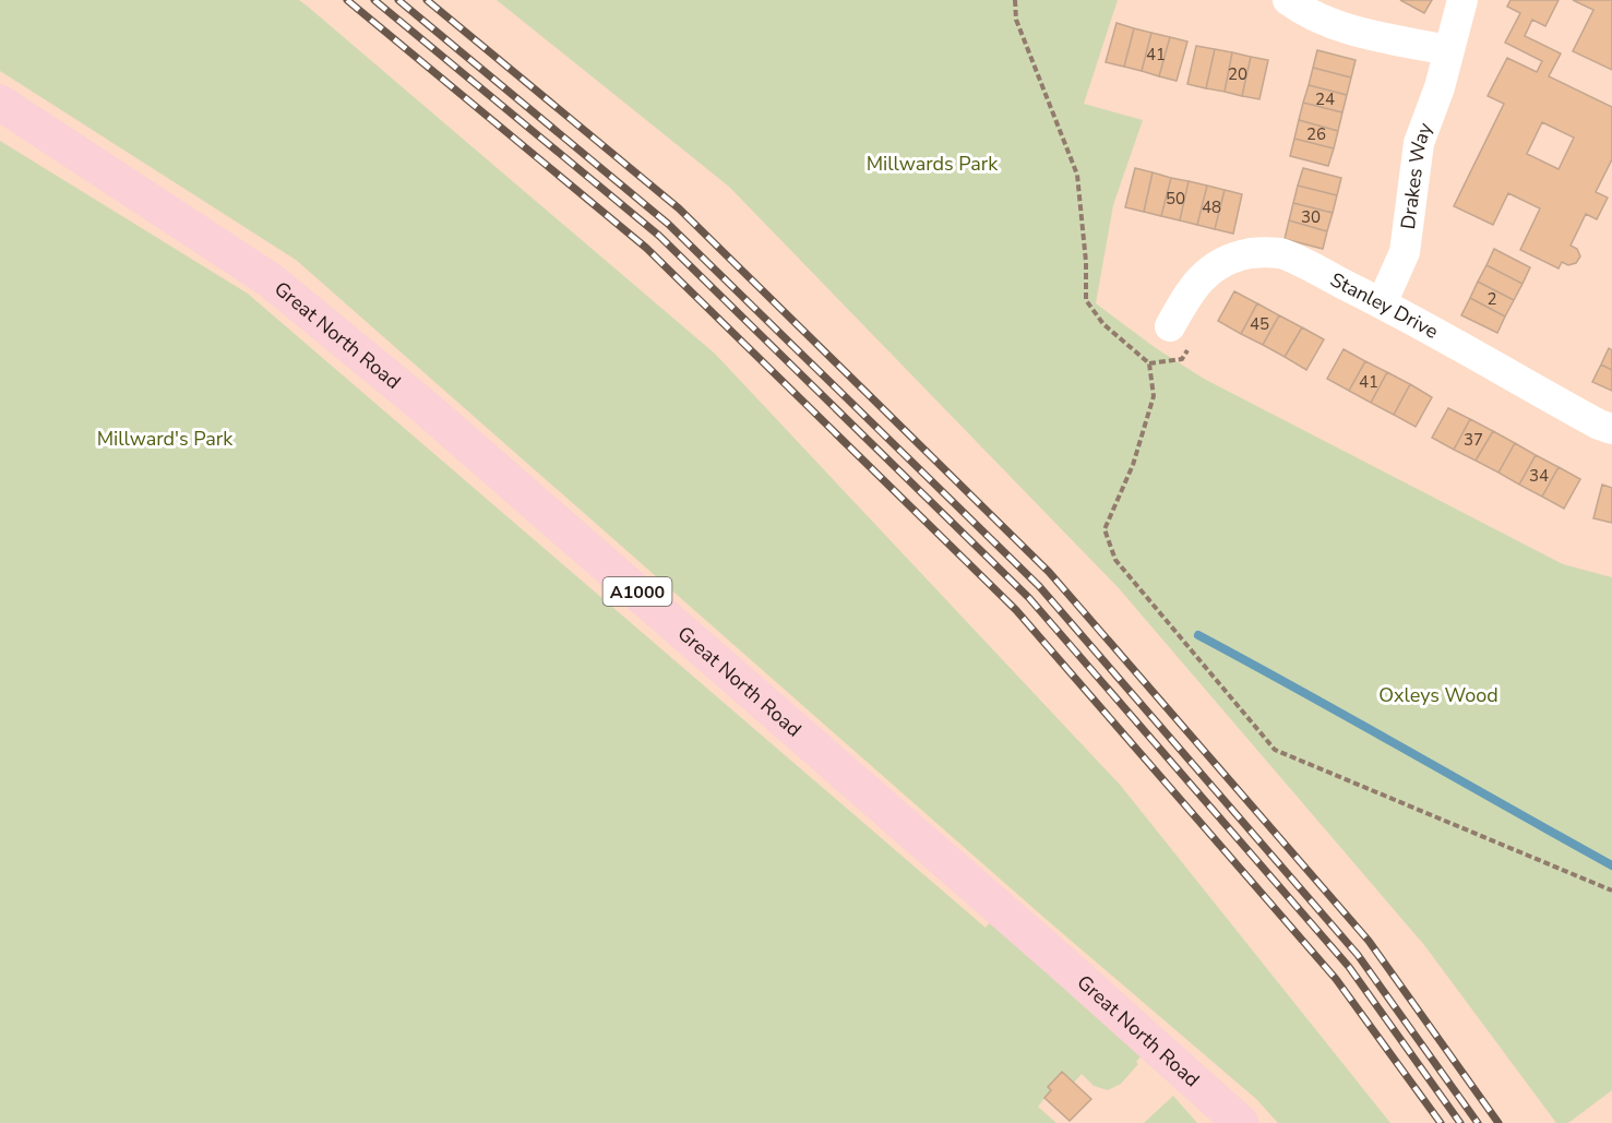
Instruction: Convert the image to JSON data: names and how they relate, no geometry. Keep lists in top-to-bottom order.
{
  "streets": {
    "main road": ["Great North Road", "A1000"],
    "street": ["Drakes Way", "Stanley Drive"]
  },
  "crossings": [
    ["Drakes Way", "Stanley Drive"]
  ],
  "parks": ["Millwards Park", "Millward's Park", "Oxleys Wood"],
  "house_numbers": [
    "41",
    "20",
    "24",
    "26",
    "50",
    "48",
    "30",
    "2",
    "45",
    "41",
    "37",
    "34"
  ]
}
